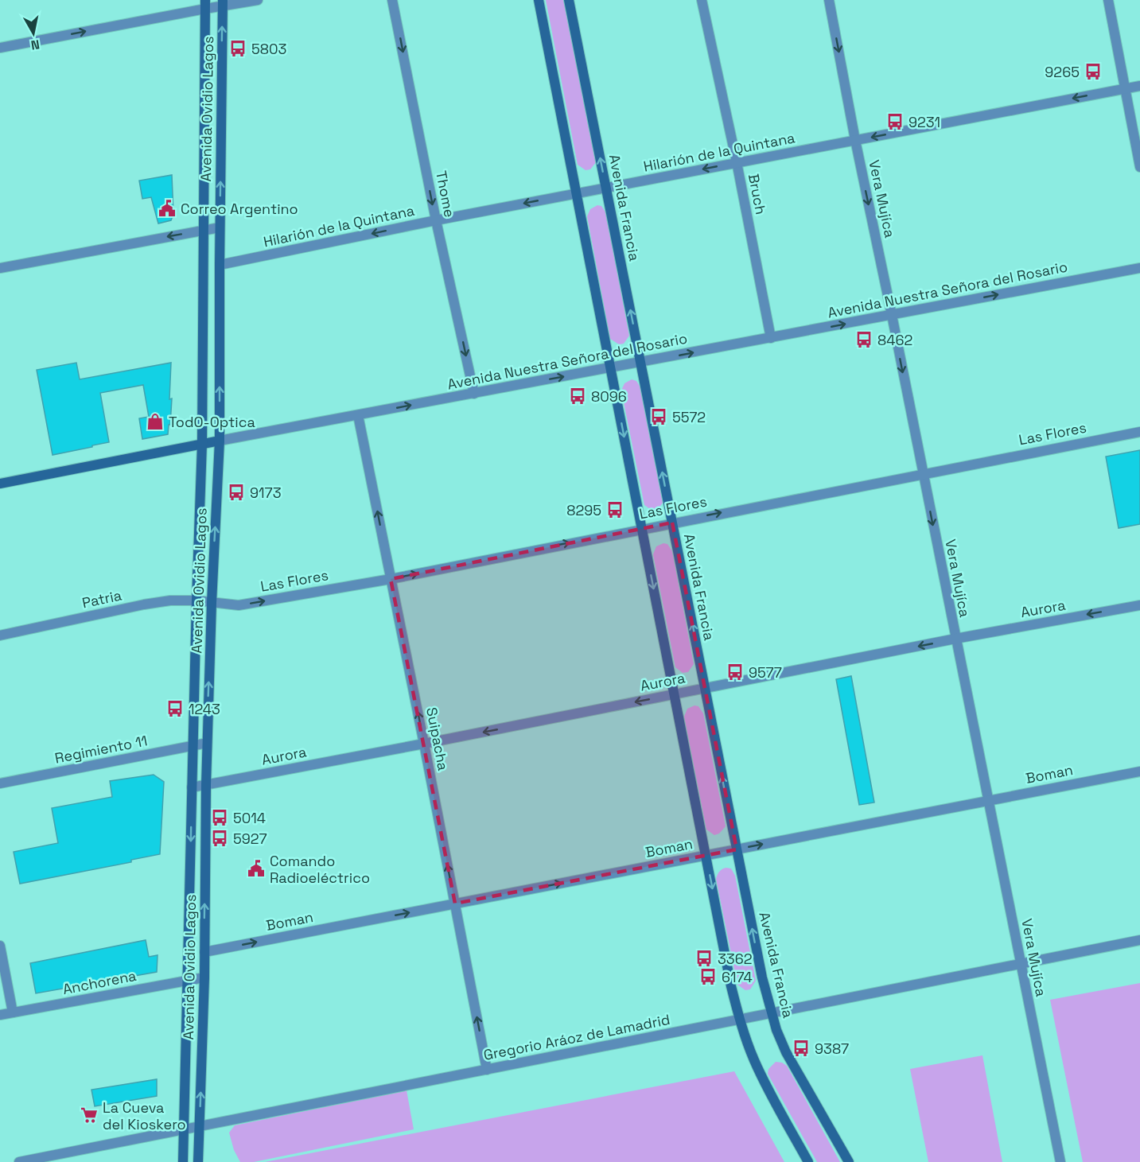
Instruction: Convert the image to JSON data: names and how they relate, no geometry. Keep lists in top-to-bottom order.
{
  "streets": {
    "street": [
      "Avenida Ovidio Lagos",
      "Hilarión de la Quintana",
      "Thome",
      "Bruch",
      "Vera Mujíca",
      "Avenida Francia",
      "Avenida Nuestra Señora del Rosario",
      "Las Flores",
      "Patria",
      "Aurora",
      "Suipacha",
      "Regimiento 11",
      "Boman",
      "Anchorena",
      "Gregorio Aráoz de Lamadrid"
    ]
  },
  "crossings": [
    ["Avenida Ovidio Lagos", "Hilarión de la Quintana"],
    ["Avenida Ovidio Lagos", "Avenida Nuestra Señora del Rosario"],
    ["Avenida Ovidio Lagos", "Las Flores"],
    ["Avenida Ovidio Lagos", "Patria"],
    ["Avenida Ovidio Lagos", "Aurora"],
    ["Avenida Ovidio Lagos", "Regimiento 11"],
    ["Avenida Ovidio Lagos", "Boman"],
    ["Avenida Ovidio Lagos", "Anchorena"],
    ["Avenida Ovidio Lagos", "Gregorio Aráoz de Lamadrid"],
    ["Hilarión de la Quintana", "Thome"],
    ["Hilarión de la Quintana", "Bruch"],
    ["Hilarión de la Quintana", "Vera Mujíca"],
    ["Hilarión de la Quintana", "Avenida Francia"],
    ["Thome", "Avenida Nuestra Señora del Rosario"],
    ["Bruch", "Avenida Nuestra Señora del Rosario"],
    ["Vera Mujíca", "Avenida Nuestra Señora del Rosario"],
    ["Vera Mujíca", "Las Flores"],
    ["Vera Mujíca", "Aurora"],
    ["Vera Mujíca", "Boman"],
    ["Vera Mujíca", "Gregorio Aráoz de Lamadrid"],
    ["Avenida Francia", "Avenida Nuestra Señora del Rosario"],
    ["Avenida Francia", "Las Flores"],
    ["Avenida Francia", "Aurora"],
    ["Avenida Francia", "Boman"],
    ["Avenida Francia", "Gregorio Aráoz de Lamadrid"],
    ["Avenida Nuestra Señora del Rosario", "Suipacha"],
    ["Las Flores", "Patria"],
    ["Las Flores", "Suipacha"],
    ["Aurora", "Suipacha"],
    ["Suipacha", "Boman"],
    ["Suipacha", "Gregorio Aráoz de Lamadrid"]
  ],
  "one_way": [
    "Hilarión de la Quintana",
    "Thome",
    "Vera Mujíca",
    "Avenida Nuestra Señora del Rosario",
    "Las Flores",
    "Aurora",
    "Suipacha",
    "Boman"
  ],
  "places": {
    "bus stop": [
      "5803",
      "9265",
      "9231",
      "8462",
      "8096",
      "5572",
      "9173",
      "8295",
      "9577",
      "1243",
      "5014",
      "5927",
      "3362",
      "6174",
      "9387"
    ],
    "public building": ["Correo Argentino", "Comando Radioeléctrico"],
    "shop": ["TodO-Optica"],
    "supermarket": ["La Cueva del Kioskero"]
  },
  "north": "bottom"
}
